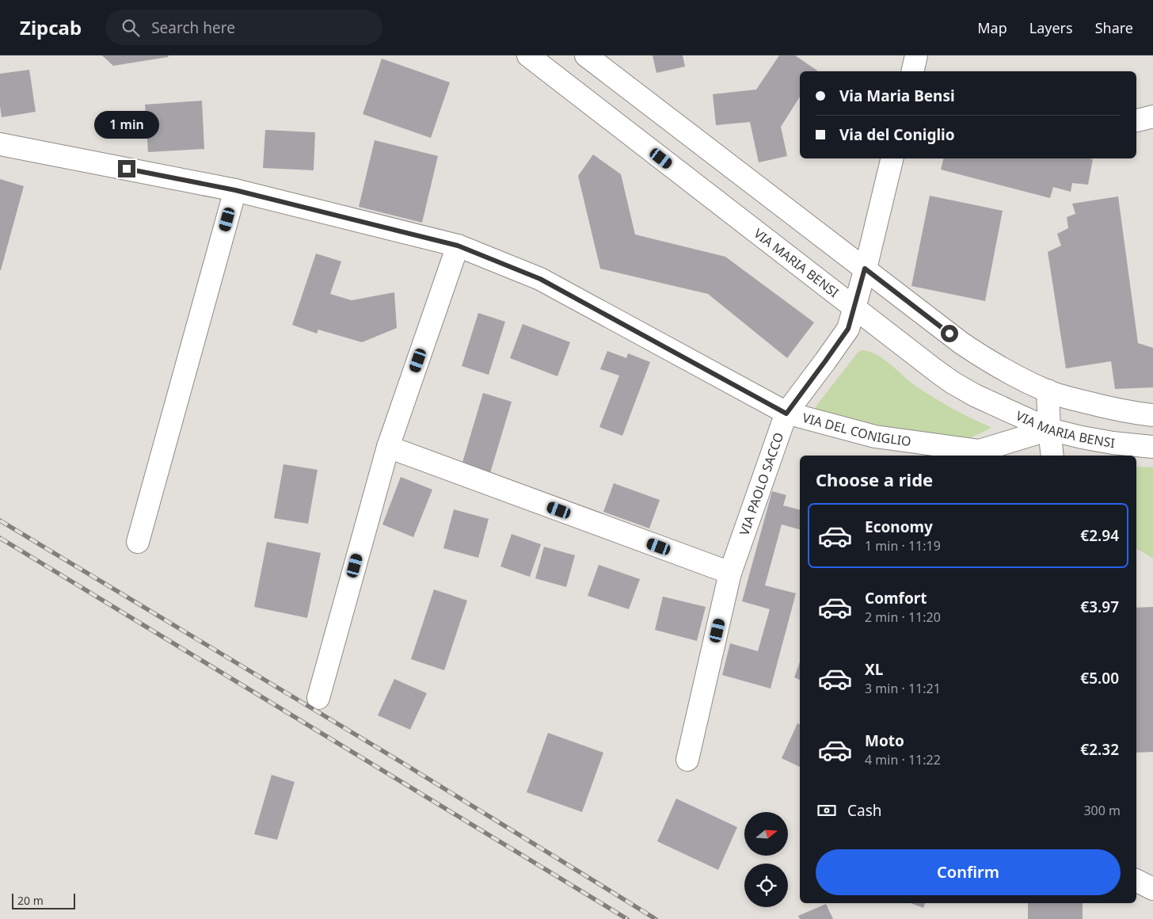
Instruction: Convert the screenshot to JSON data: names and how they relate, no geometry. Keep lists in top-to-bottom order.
{
  "streets": {
    "street": ["VIA MARIA BENSI", "VIA DEL CONIGLIO", "VIA PAOLO SACCO"]
  },
  "crossings": [
    ["VIA MARIA BENSI", "VIA DEL CONIGLIO"],
    ["VIA MARIA BENSI", "VIA PAOLO SACCO"],
    ["VIA DEL CONIGLIO", "VIA PAOLO SACCO"]
  ],
  "scale_bar": "20 m",
  "north": "right",
  "page": {
    "header": "Zipcab",
    "search": "Search here",
    "nav": ["Map", "Layers", "Share"],
    "banner": ["Via Maria Bensi", "Via del Coniglio"],
    "bubble": "1 min",
    "heading": "Choose a ride",
    "list": [
      {
        "name": "Economy",
        "note": "1 min · 11:19",
        "value": "€2.94"
      },
      {
        "name": "Comfort",
        "note": "2 min · 11:20",
        "value": "€3.97"
      },
      {
        "name": "XL",
        "note": "3 min · 11:21",
        "value": "€5.00"
      },
      {
        "name": "Moto",
        "note": "4 min · 11:22",
        "value": "€2.32"
      }
    ],
    "pay": ["Cash", "300 m"],
    "buttons": "Confirm",
    "scale": "20 m"
  }
}
